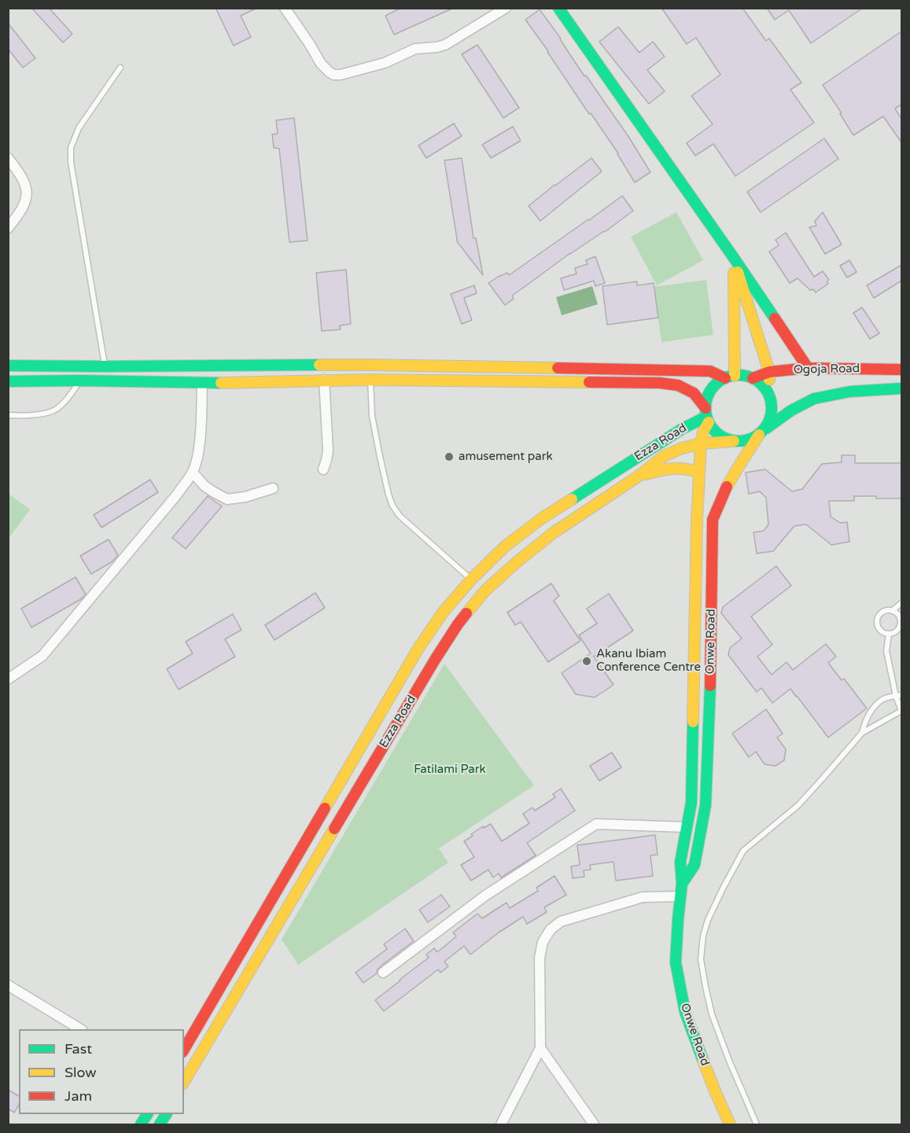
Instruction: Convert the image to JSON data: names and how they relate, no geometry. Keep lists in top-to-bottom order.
{
  "streets": {
    "main road": ["Ogoja Road", "Ezza Road", "Onwe Road"]
  },
  "crossings": [
    ["Ogoja Road", "Ezza Road"],
    ["Ogoja Road", "Onwe Road"],
    ["Ezza Road", "Onwe Road"]
  ],
  "parks": ["Fatilami Park"],
  "places": ["amusement park", "Akanu Ibiam Conference Centre"],
  "legend": ["Fast", "Slow", "Jam"]
}
